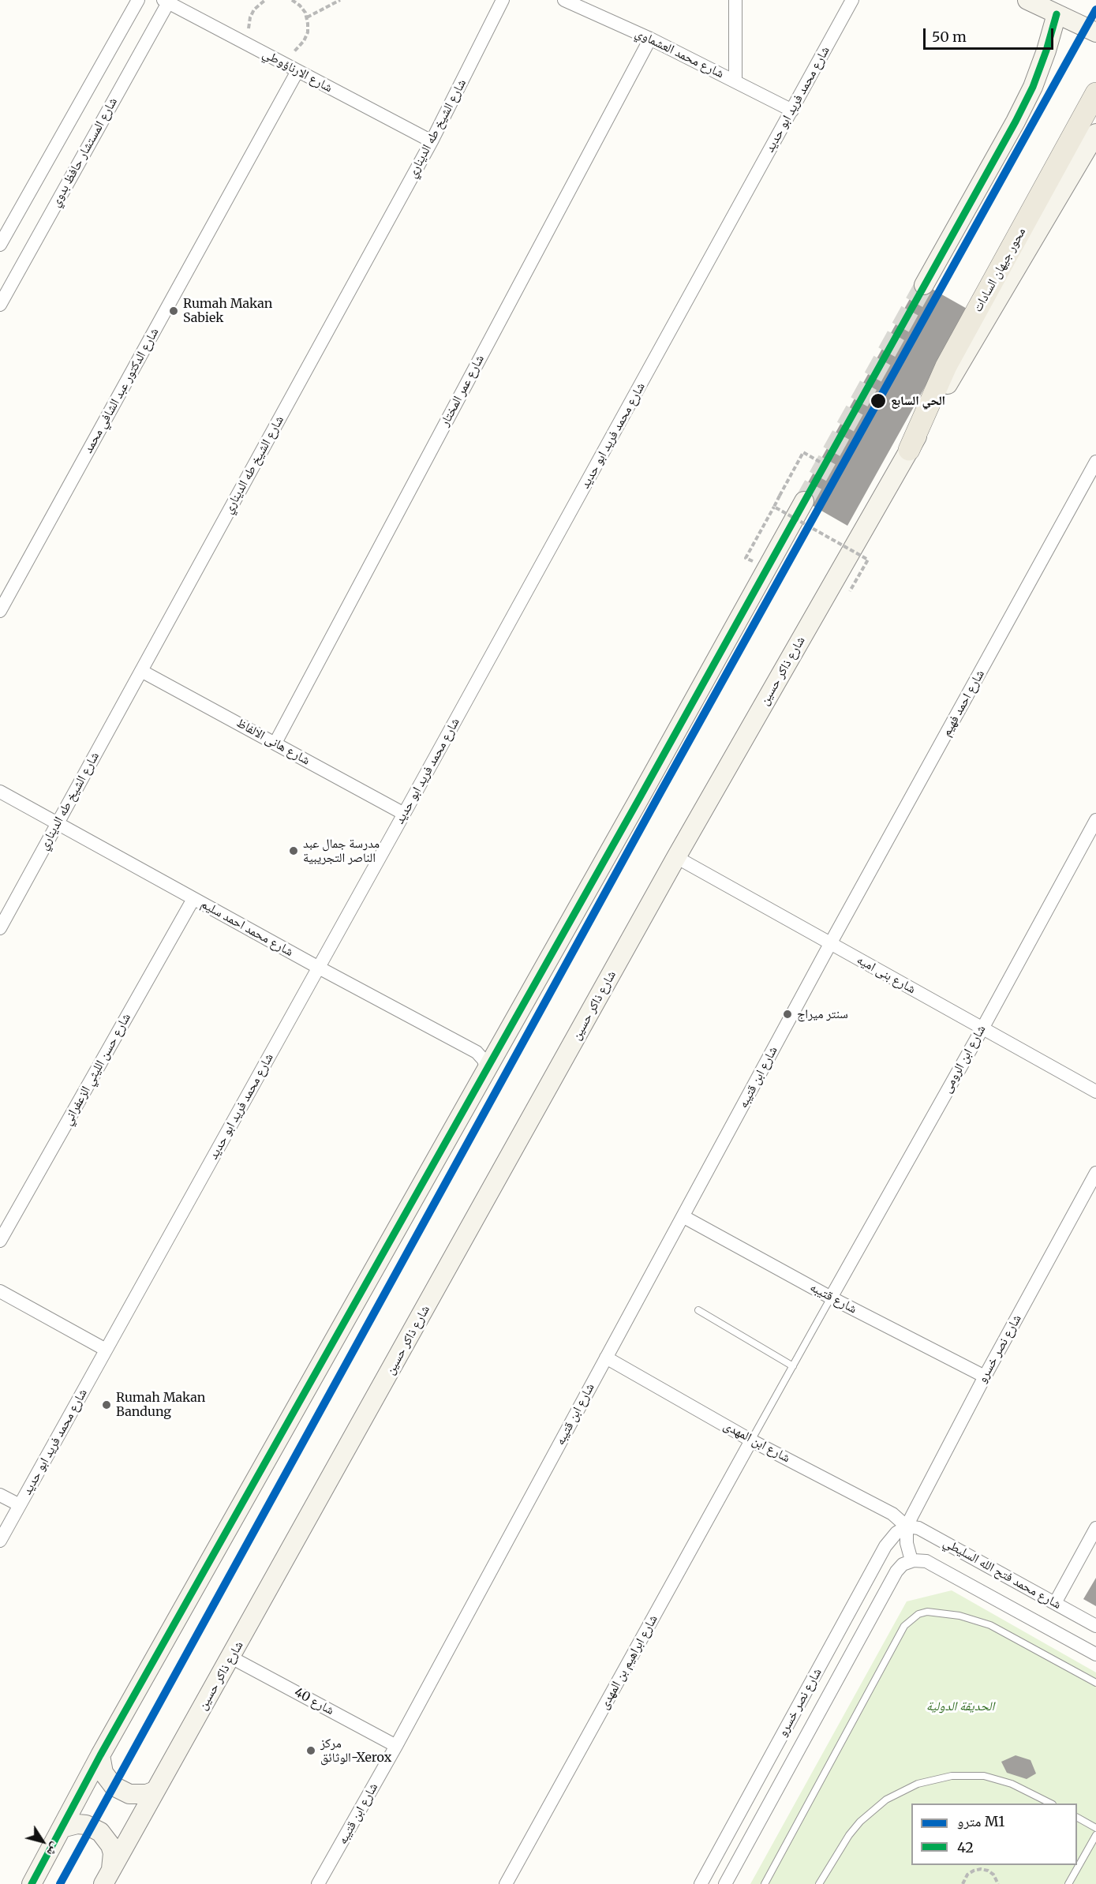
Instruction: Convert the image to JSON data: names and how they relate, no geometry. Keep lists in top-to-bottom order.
{
  "streets": {
    "main road": ["محور جيهان السادات", "شارع ذاكر حسين"],
    "street": [
      "شارع محمد العشماوي",
      "شارع الارناؤوطي",
      "شارع محمد فريد ابو حديد",
      "شارع الشيخ طه الديناري",
      "شارع المستشار حافظ بدوي",
      "شارع الدكتور عبد الشافي محمد",
      "شارع عمر المختار",
      "شارع احمد فهيم",
      "شارع هانى الالفاظ",
      "شارع محمد احمد سليم",
      "شارع بنى اميه",
      "شارع ابن الرومى",
      "شارع حسن الليثي الزعفراني",
      "شارع ابن قتيبه",
      "شارع قتيبه",
      "شارع نصر خسرو",
      "شارع ابن المهدى",
      "شارع محمد فتح الله السليطي",
      "شارع ابراهيم بن المهدى",
      "شارع 40"
    ]
  },
  "crossings": [
    ["شارع محمد العشماوي", "شارع محمد فريد ابو حديد"],
    ["شارع محمد العشماوي", "شارع عمر المختار"],
    ["شارع الارناؤوطي", "شارع الشيخ طه الديناري"],
    ["شارع الارناؤوطي", "شارع المستشار حافظ بدوي"],
    ["شارع الارناؤوطي", "شارع الدكتور عبد الشافي محمد"],
    ["شارع محمد فريد ابو حديد", "شارع هانى الالفاظ"],
    ["شارع محمد فريد ابو حديد", "شارع محمد احمد سليم"],
    ["شارع الشيخ طه الديناري", "شارع هانى الالفاظ"],
    ["شارع الشيخ طه الديناري", "شارع محمد احمد سليم"],
    ["محور جيهان السادات", "شارع ذاكر حسين"],
    ["شارع عمر المختار", "شارع هانى الالفاظ"],
    ["شارع ذاكر حسين", "شارع بنى اميه"],
    ["شارع ذاكر حسين", "شارع 40"],
    ["شارع احمد فهيم", "شارع بنى اميه"],
    ["شارع احمد فهيم", "شارع ابن قتيبه"],
    ["شارع محمد احمد سليم", "شارع حسن الليثي الزعفراني"],
    ["شارع بنى اميه", "شارع ابن الرومى"],
    ["شارع بنى اميه", "شارع ابن قتيبه"],
    ["شارع ابن الرومى", "شارع قتيبه"],
    ["شارع ابن قتيبه", "شارع قتيبه"],
    ["شارع ابن قتيبه", "شارع ابن المهدى"],
    ["شارع ابن قتيبه", "شارع 40"],
    ["شارع قتيبه", "شارع نصر خسرو"],
    ["شارع نصر خسرو", "شارع ابن المهدى"],
    ["شارع نصر خسرو", "شارع محمد فتح الله السليطي"],
    ["شارع ابن المهدى", "شارع محمد فتح الله السليطي"],
    ["شارع ابن المهدى", "شارع ابراهيم بن المهدى"]
  ],
  "parks": ["الحديقة الدولية"],
  "places": [
    "Rumah Makan Sabiek",
    "الحي السابع",
    "مدرسة جمال عبد الناصر التجريبية",
    "سنتر ميراج",
    "Rumah Makan Bandung",
    "مركز الوثائق-Xerox"
  ],
  "lines": ["metro line M1", "transit line 42"],
  "legend": ["مترو M1", "42"],
  "scale_bar": "50 m",
  "north": "bottom right"
}
